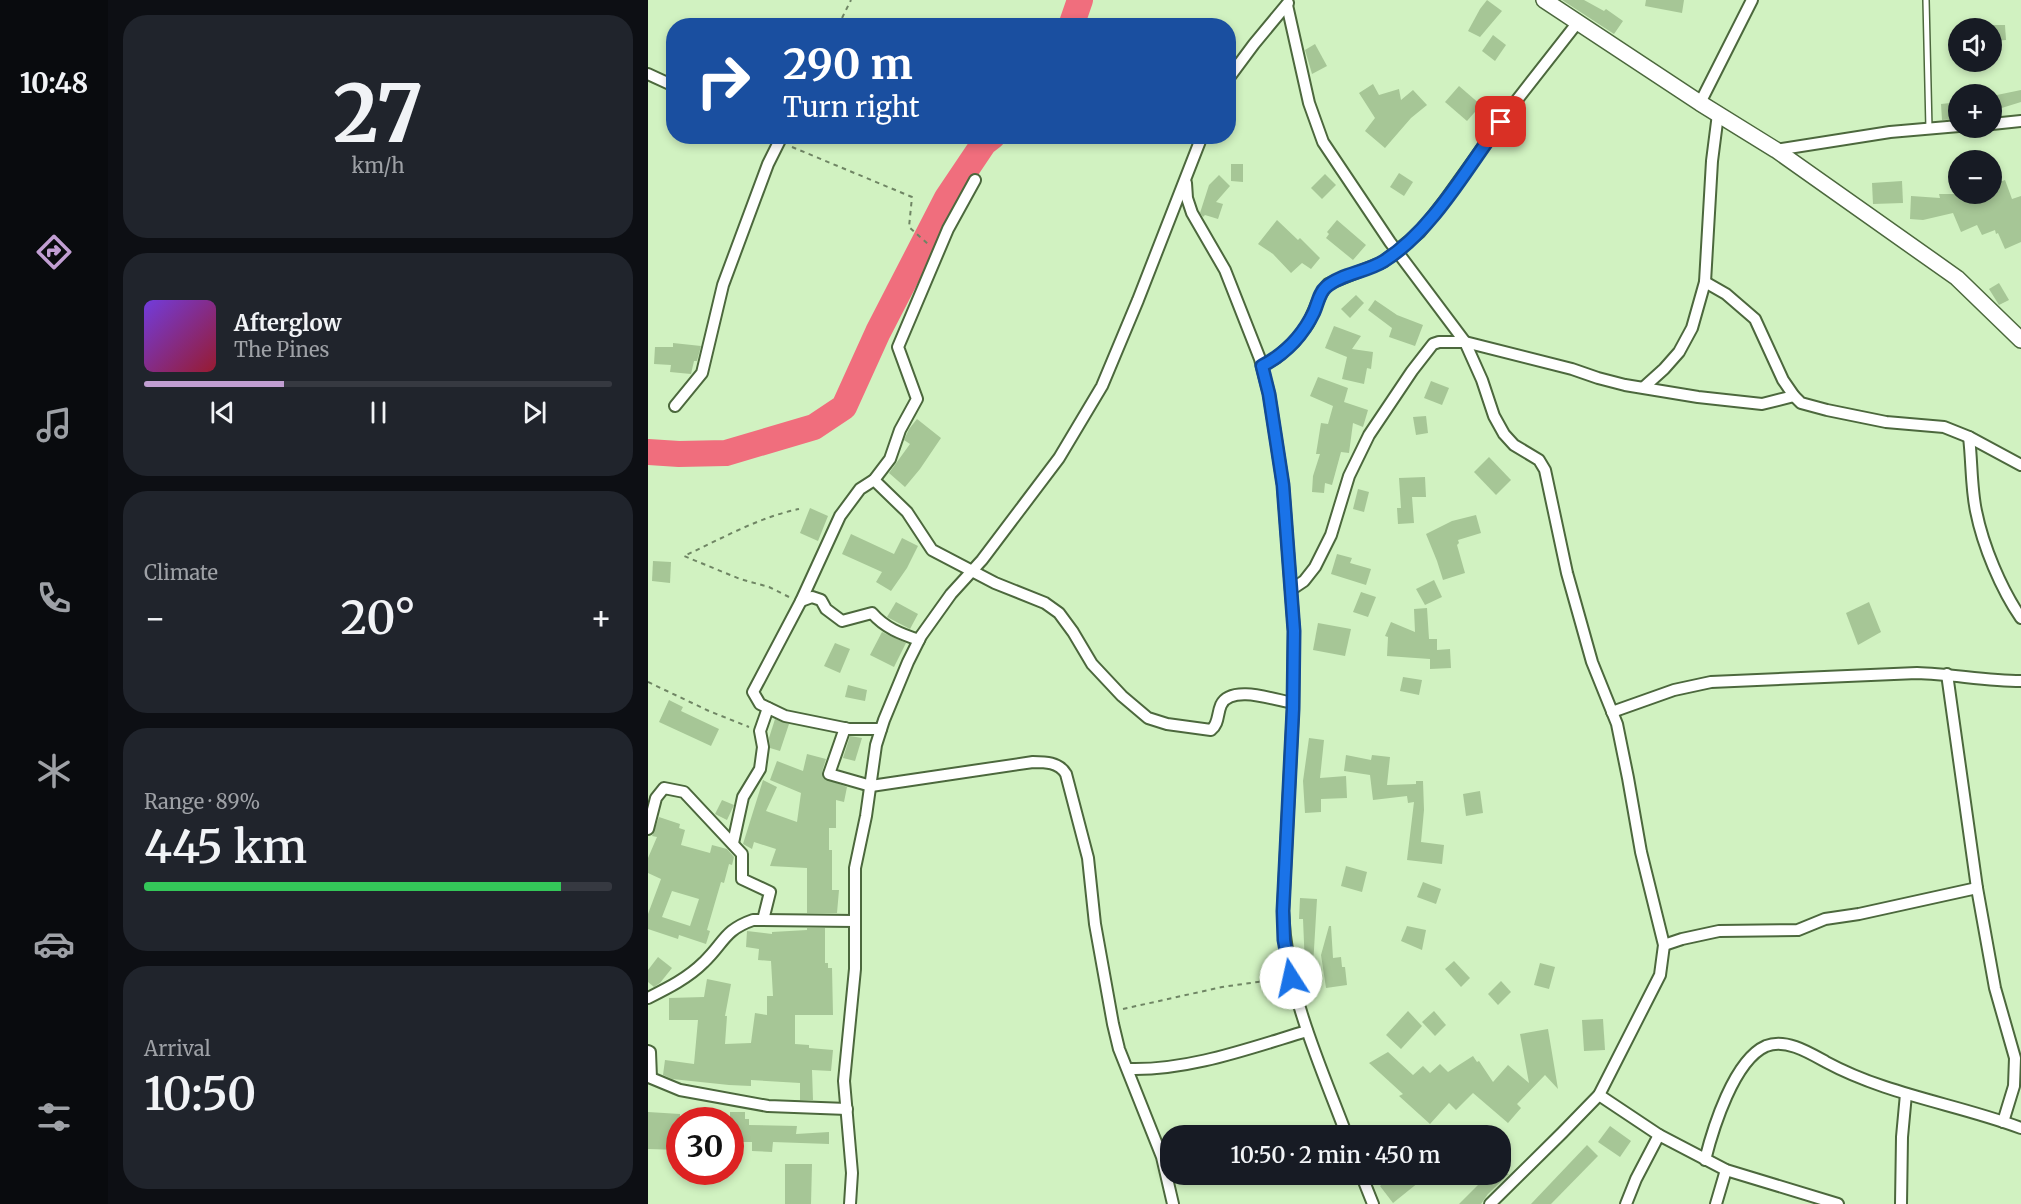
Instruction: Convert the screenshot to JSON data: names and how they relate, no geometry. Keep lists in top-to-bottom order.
{
  "page": {
    "tabs": "10:48",
    "tile": [
      ["27", "km/h"],
      "Climate",
      ["Range · 89%", "445 km"],
      ["Arrival", "10:50"]
    ],
    "map_buttons": ["+", "−"],
    "turn": ["290 m", "Turn right"],
    "song": ["Afterglow", "The Pines"],
    "heat": ["−", "20°", "+"],
    "limit": "30",
    "trip": "10:50 · 2 min · 450 m"
  }
}
